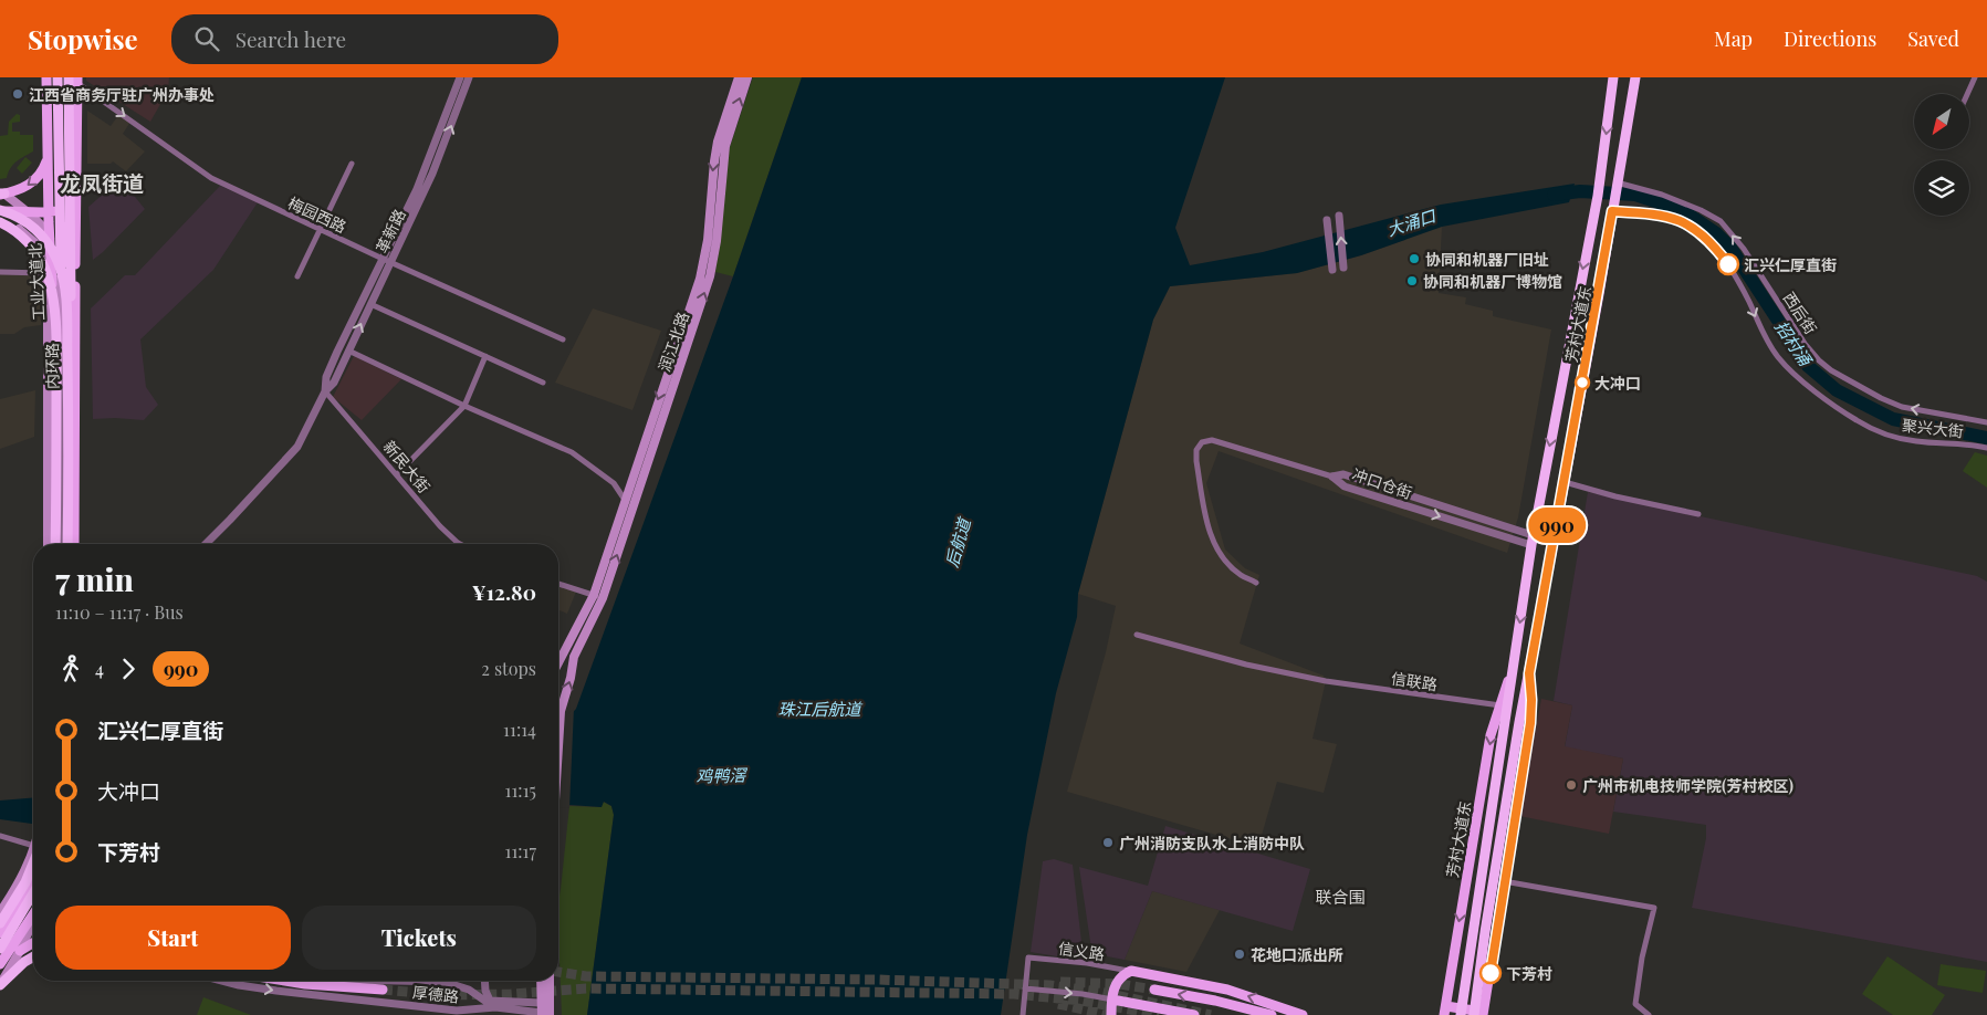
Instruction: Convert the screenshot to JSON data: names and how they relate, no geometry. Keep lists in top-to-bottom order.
{
  "streets": {
    "highway": ["芳村大道东", "内环路"],
    "main road": ["工业大道北", "润江北路"],
    "street": [
      "梅园西路",
      "革新路",
      "西后街",
      "聚兴大街",
      "新民大街",
      "冲口仓街",
      "信联路",
      "信义路",
      "厚德路"
    ]
  },
  "crossings": [
    ["梅园西路", "革新路"],
    ["革新路", "新民大街"],
    ["西后街", "芳村大道东"],
    ["芳村大道东", "聚兴大街"],
    ["芳村大道东", "冲口仓街"],
    ["芳村大道东", "信联路"]
  ],
  "one_way": ["梅园西路", "西后街", "聚兴大街"],
  "districts": ["龙凤街道", "联合围"],
  "water": [
    "大涌口",
    "招村涌",
    "后航道",
    "珠江后航道",
    "鸡鸭滘"
  ],
  "places": [
    "江西省商务厅驻广州办事处",
    "协同和机器厂旧址",
    "汇兴仁厚直街",
    "协同和机器厂博物馆",
    "大冲口",
    "广州市机电技师学院(芳村校区)",
    "广州消防支队水上消防中队",
    "花地口派出所",
    "下芳村"
  ],
  "lines": ["bus line 990"],
  "north": "bottom left",
  "page": {
    "header": "Stopwise",
    "search": "Search here",
    "nav": ["Map", "Directions", "Saved"],
    "on_map": "990",
    "heading": ["7 min", "11:10 – 11:17 · Bus", "¥12.80"],
    "legs": ["4", "990", "2 stops"],
    "list": [
      {
        "name": "汇兴仁厚直街",
        "value": "11:14"
      },
      {
        "name": "大冲口",
        "value": "11:15"
      },
      {
        "name": "下芳村",
        "value": "11:17"
      }
    ],
    "buttons": ["Start", "Tickets"]
  }
}
